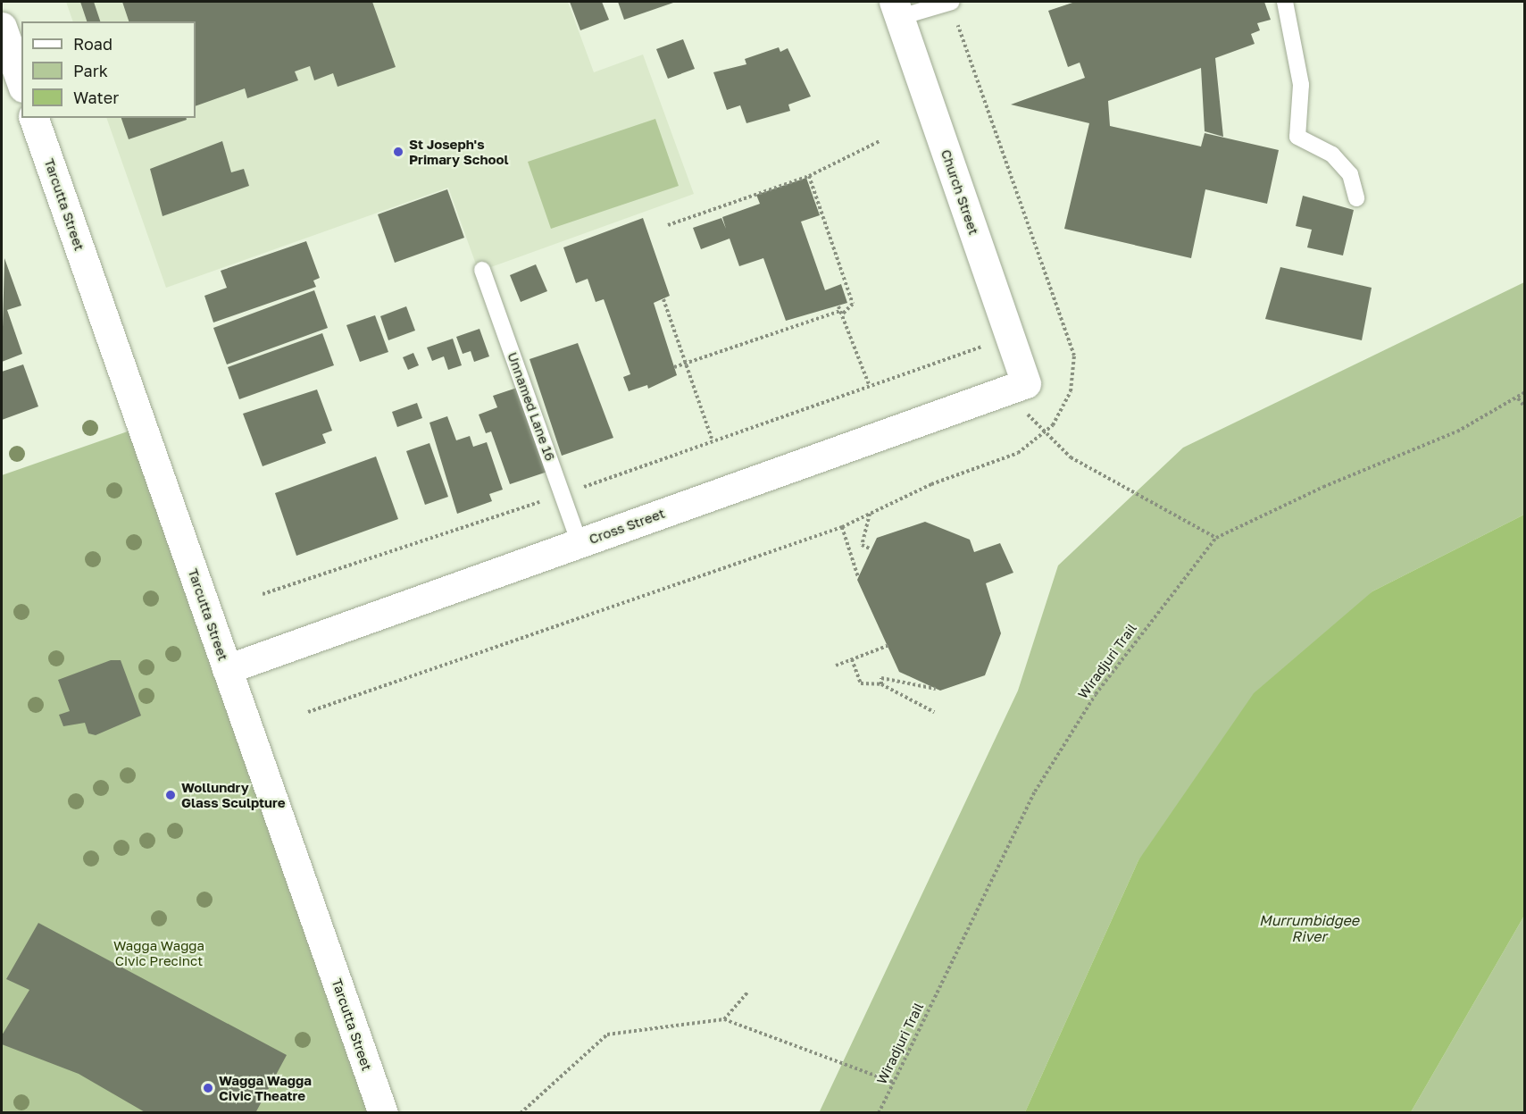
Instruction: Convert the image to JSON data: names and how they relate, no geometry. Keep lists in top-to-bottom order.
{
  "streets": {
    "street": ["Church Street", "Tarcutta Street", "Cross Street"],
    "lane": ["Unnamed Lane 16"],
    "path": ["Wiradjuri Trail"]
  },
  "crossings": [
    ["Church Street", "Cross Street"],
    ["Tarcutta Street", "Cross Street"],
    ["Unnamed Lane 16", "Cross Street"]
  ],
  "water": ["Murrumbidgee River"],
  "parks": ["Wagga Wagga Civic Precinct"],
  "places": ["St Joseph's Primary School", "Wollundry Glass Sculpture", "Wagga Wagga Civic Theatre"],
  "legend": ["Road", "Park", "Water"]
}
